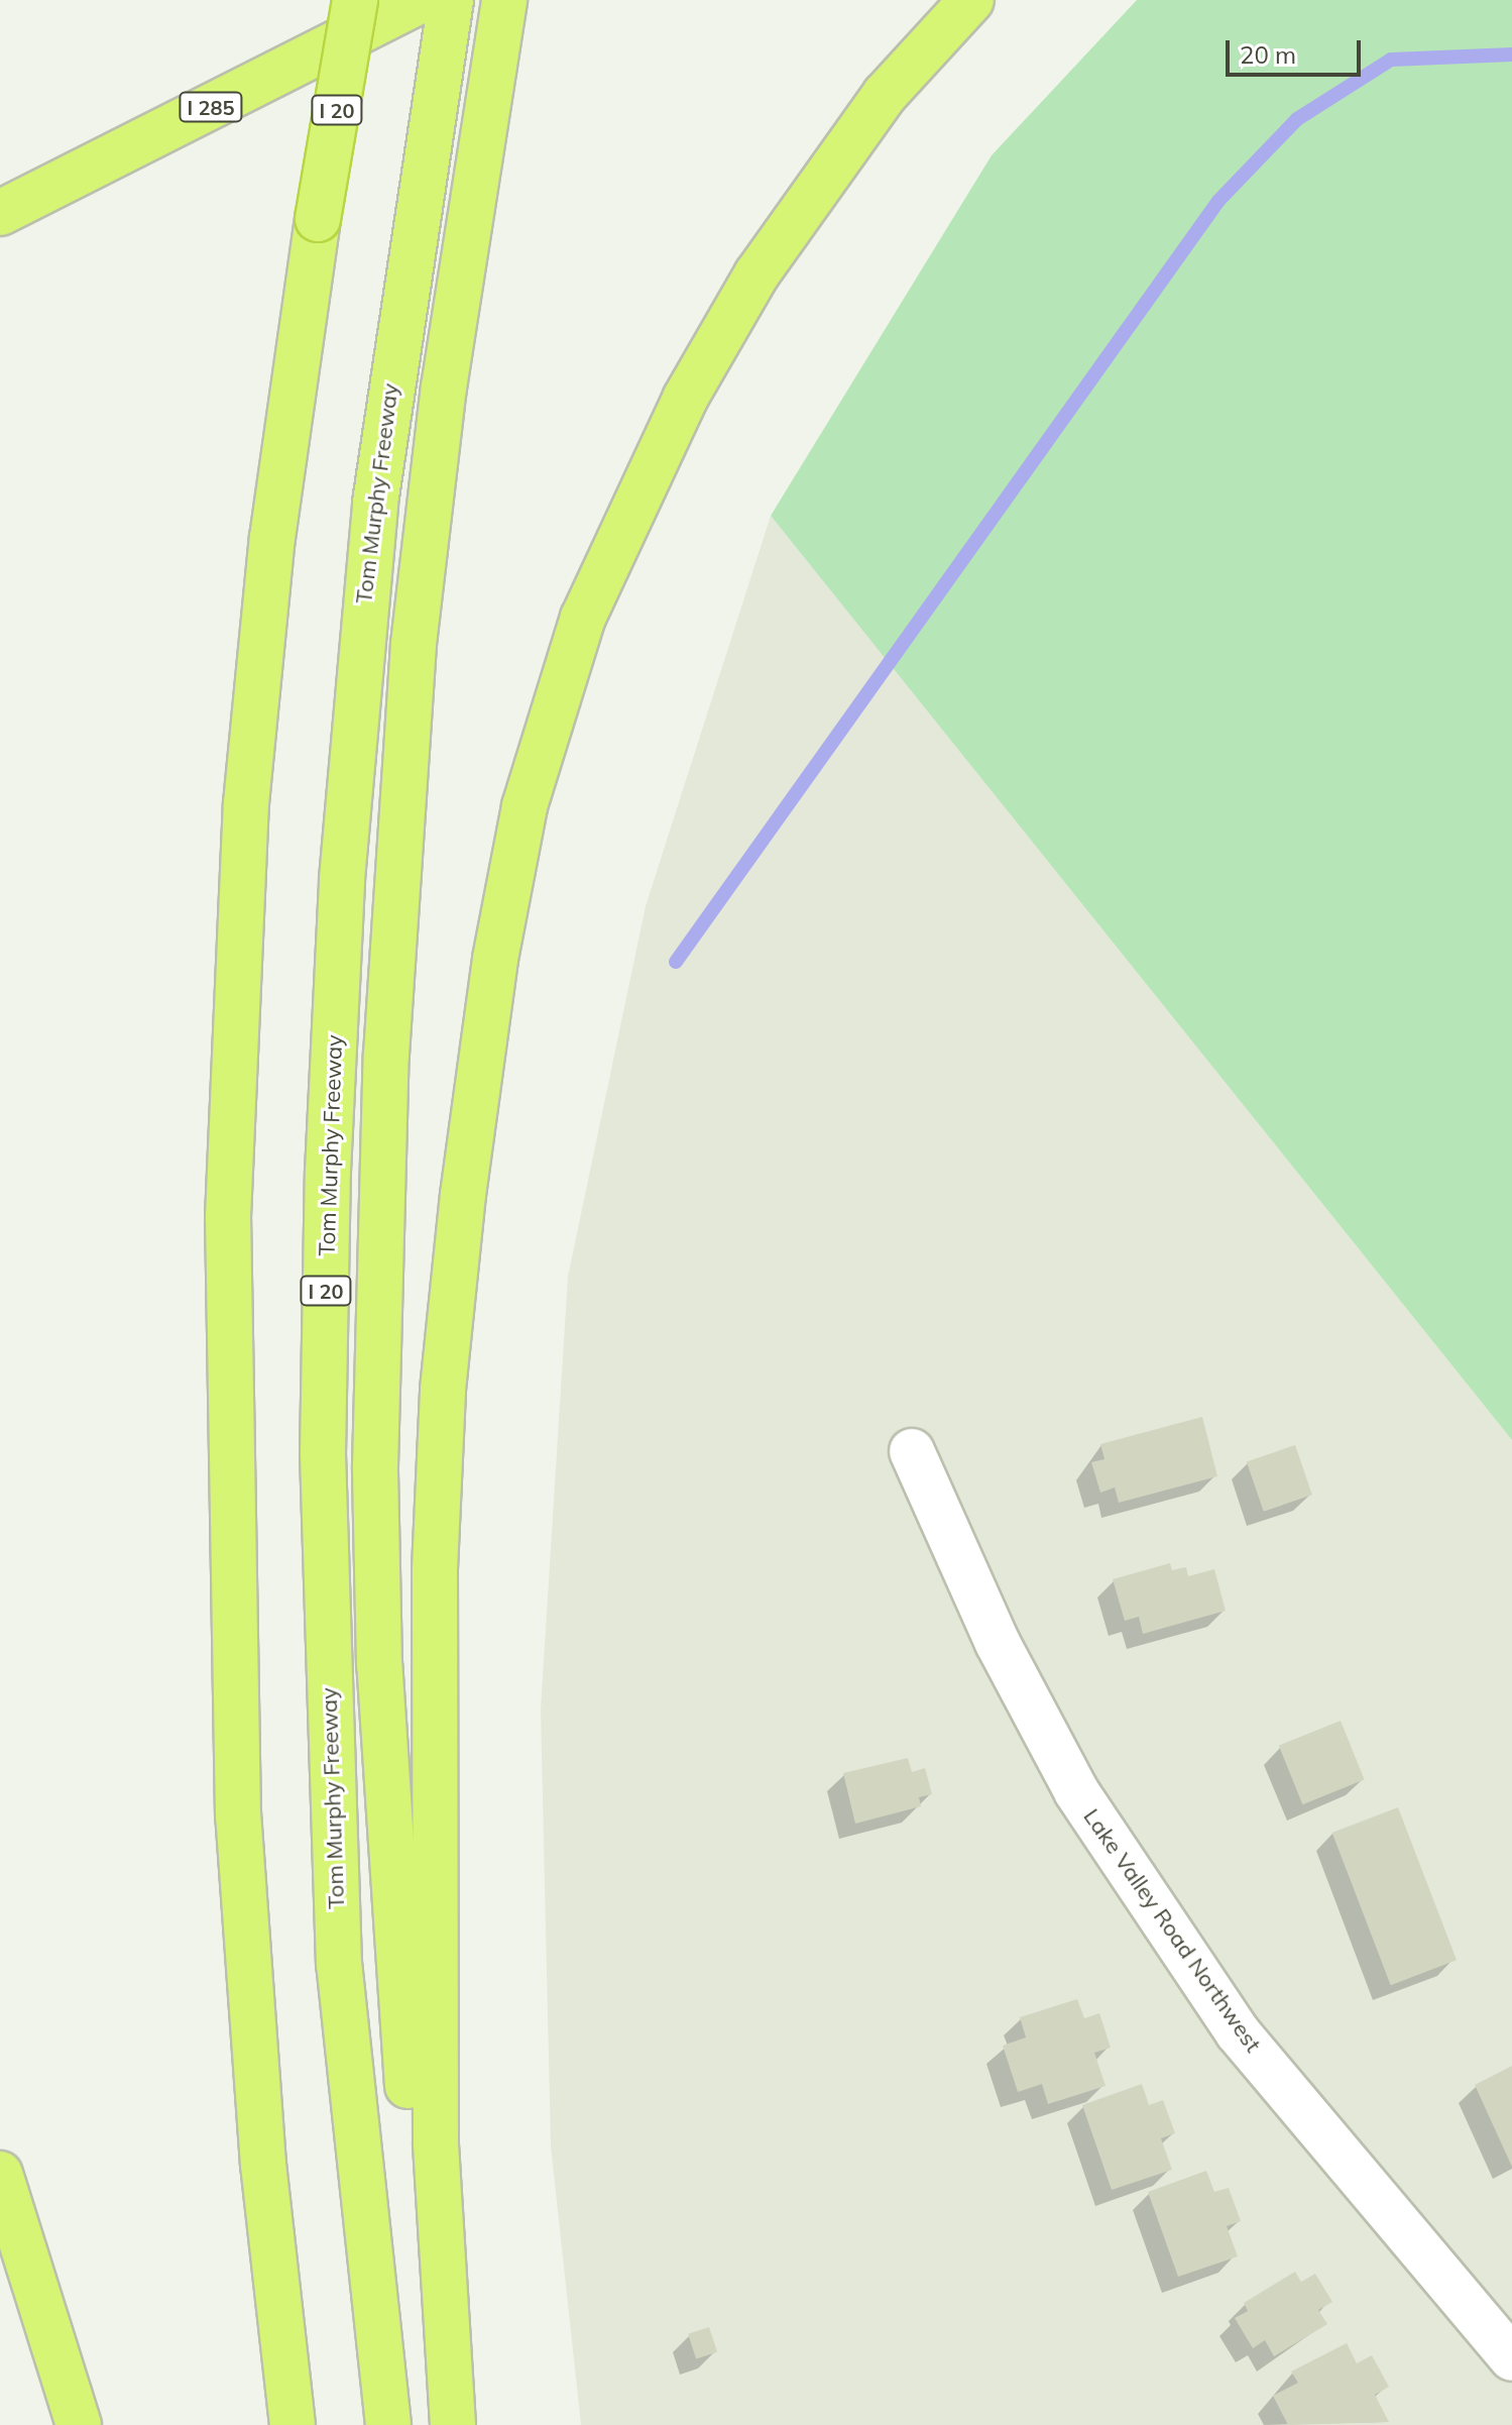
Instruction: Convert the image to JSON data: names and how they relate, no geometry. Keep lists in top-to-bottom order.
{
  "streets": {
    "highway": ["I 285", "I 20", "Tom Murphy Freeway"],
    "street": ["Lake Valley Road Northwest"]
  },
  "scale_bar": "20 m"
}
